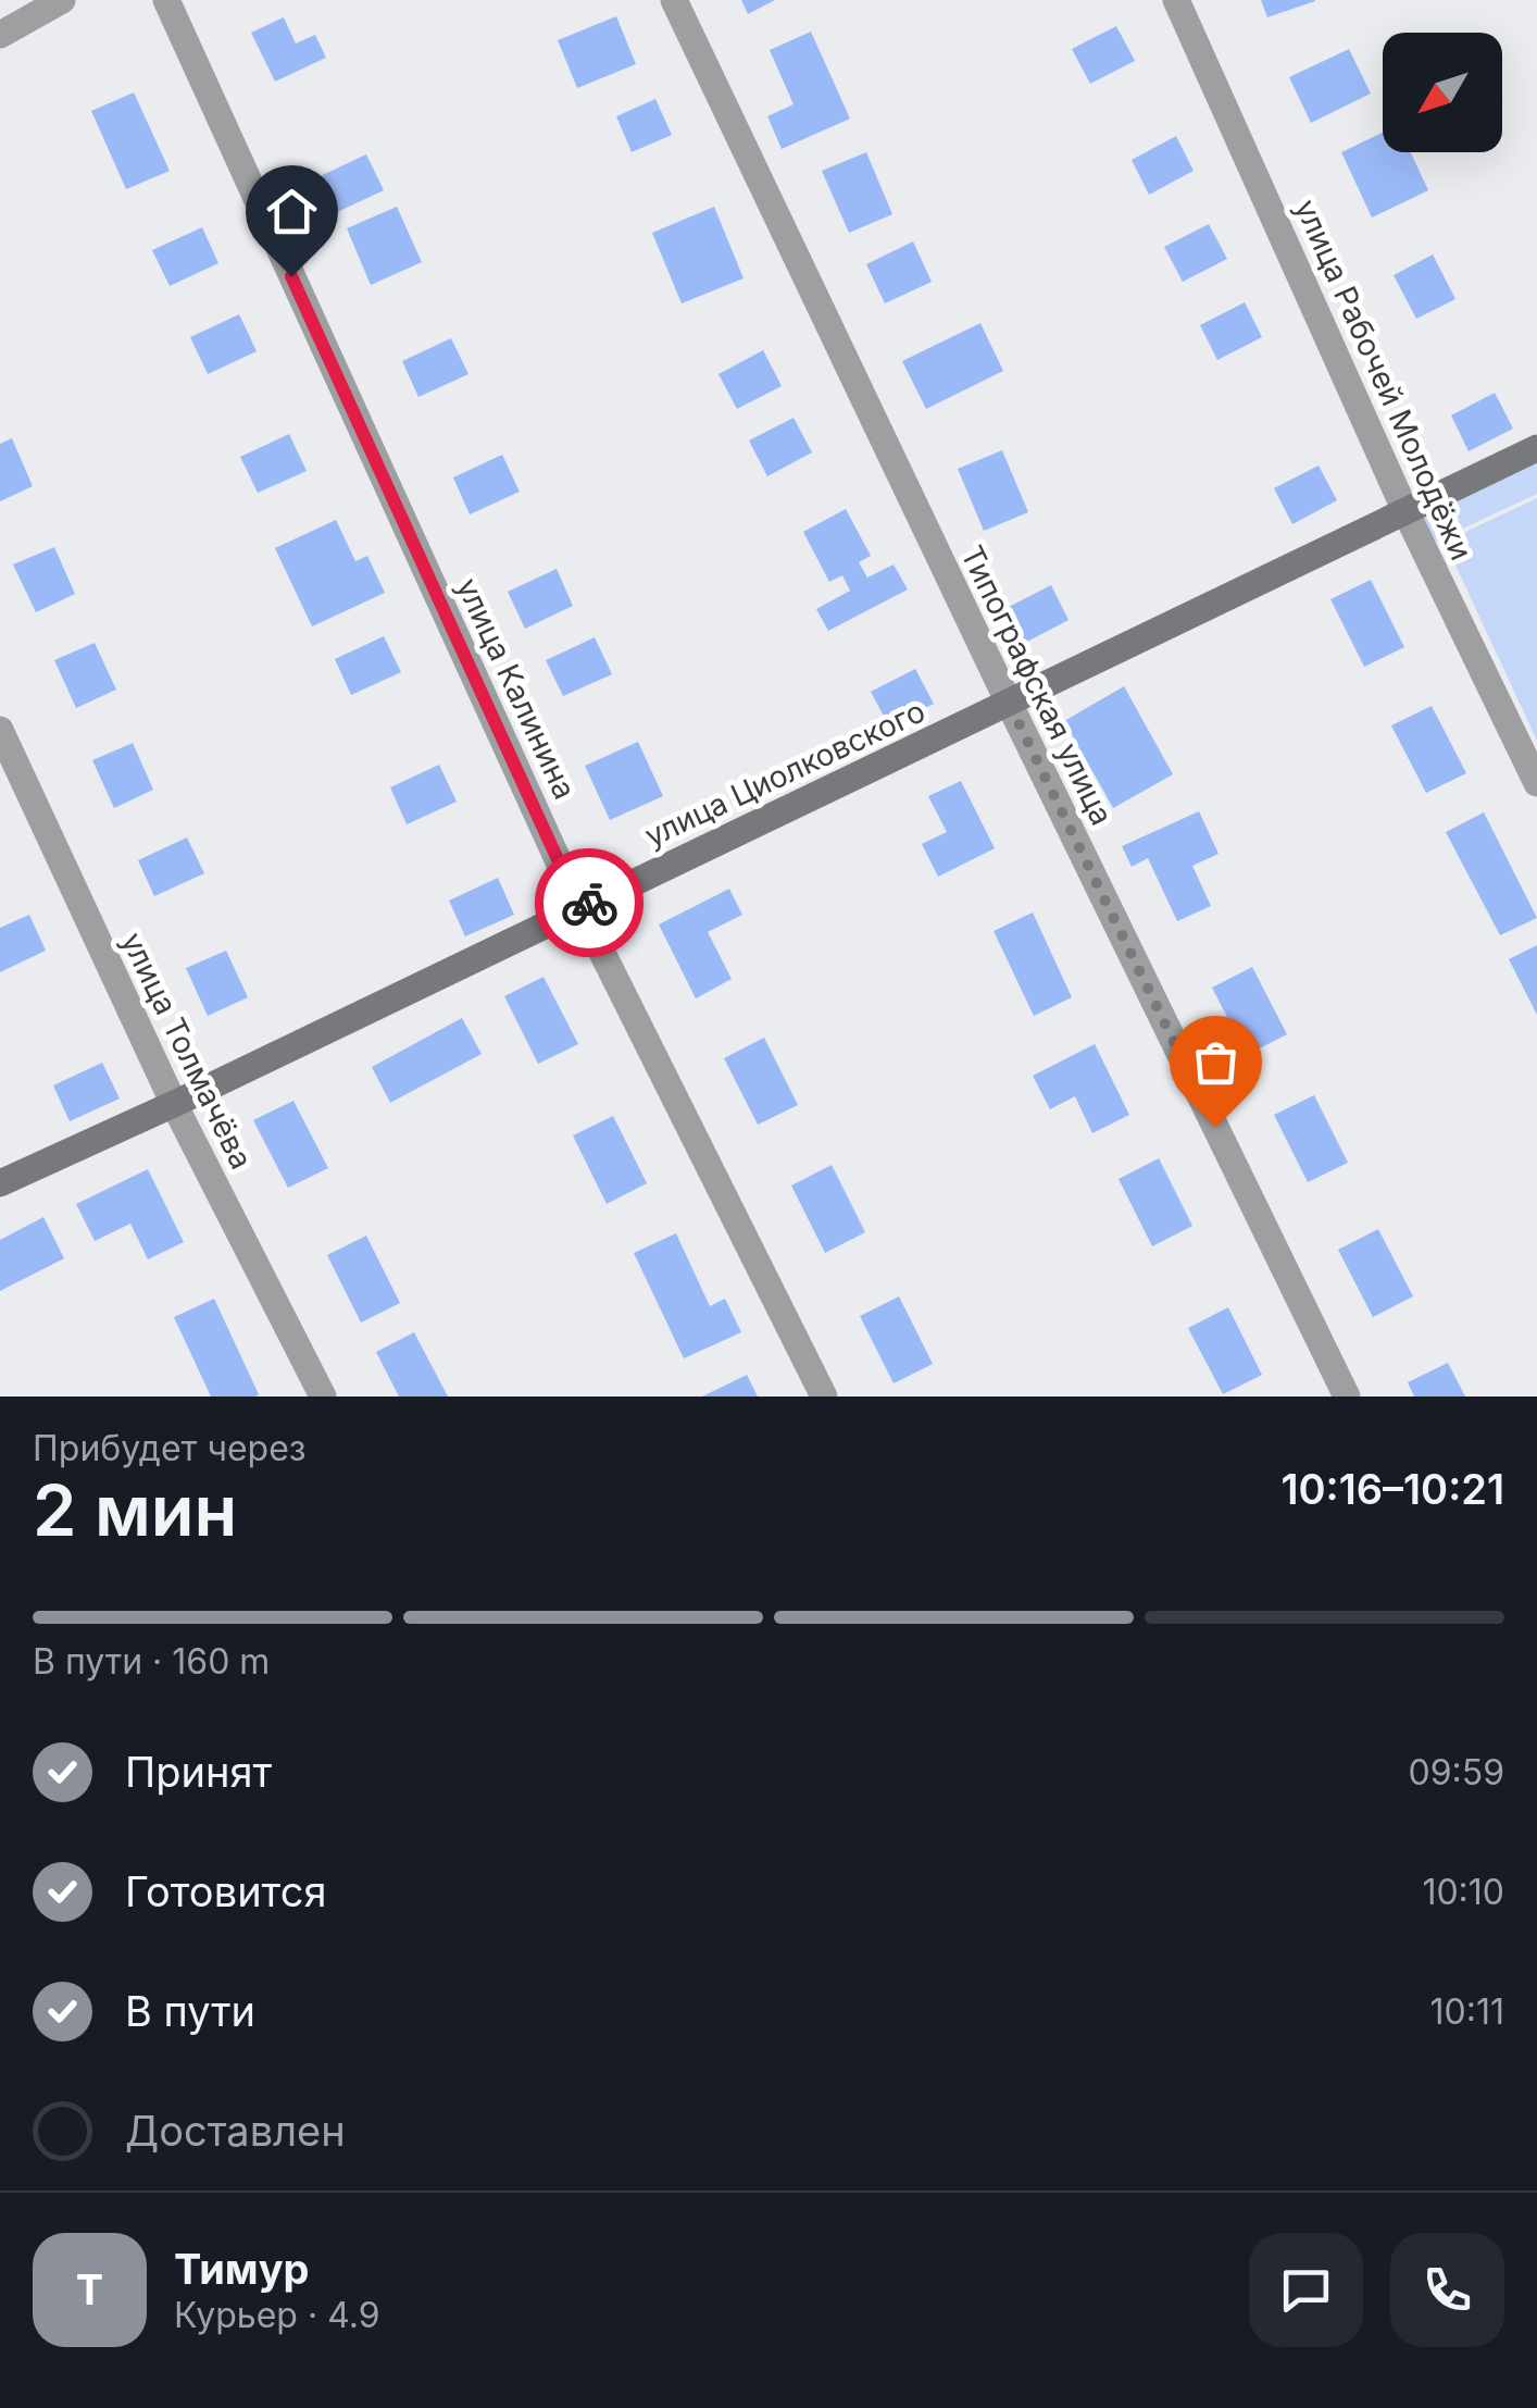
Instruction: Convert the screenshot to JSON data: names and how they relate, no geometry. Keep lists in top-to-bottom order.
{
  "streets": {
    "main road": ["улица Циолковского"],
    "street": [
      "улица Рабочей Молодёжи",
      "Типографская улица",
      "улица Калинина",
      "улица Толмачёва"
    ]
  },
  "crossings": [
    ["улица Рабочей Молодёжи", "улица Циолковского"],
    ["Типографская улица", "улица Циолковского"],
    ["улица Калинина", "улица Циолковского"],
    ["улица Циолковского", "улица Толмачёва"]
  ],
  "north": "bottom left",
  "page": {
    "heading": ["2 мин", "Прибудет через", "10:16–10:21"],
    "panel": ["Тимур", "Курьер · 4.9"],
    "bar": "В пути · 160 m",
    "list": [
      ["Принят", "09:59"],
      ["Готовится", "10:10"],
      ["В пути", "10:11"],
      "Доставлен"
    ],
    "round": "Т"
  }
}
